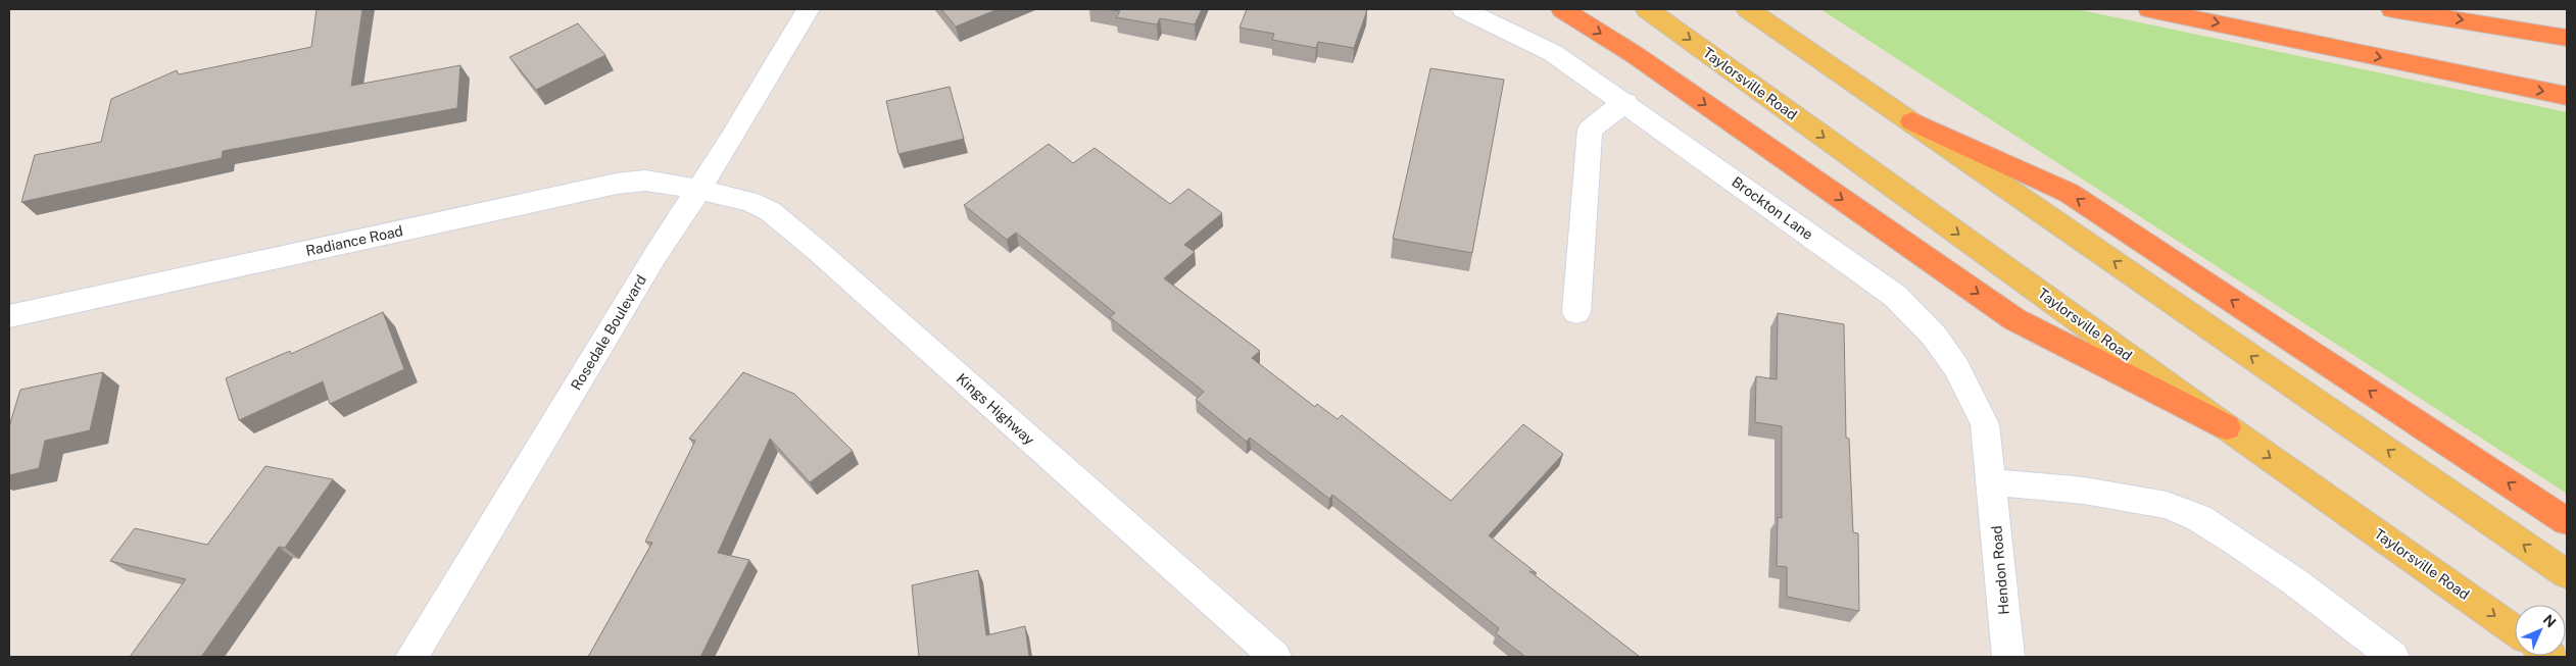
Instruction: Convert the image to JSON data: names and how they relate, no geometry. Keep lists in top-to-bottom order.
{
  "streets": {
    "main road": ["Taylorsville Road"],
    "street": [
      "Brockton Lane",
      "Radiance Road",
      "Rosedale Boulevard",
      "Kings Highway",
      "Hendon Road"
    ]
  },
  "crossings": [
    ["Brockton Lane", "Hendon Road"],
    ["Radiance Road", "Rosedale Boulevard"],
    ["Radiance Road", "Kings Highway"],
    ["Rosedale Boulevard", "Kings Highway"]
  ],
  "north": "top right"
}
